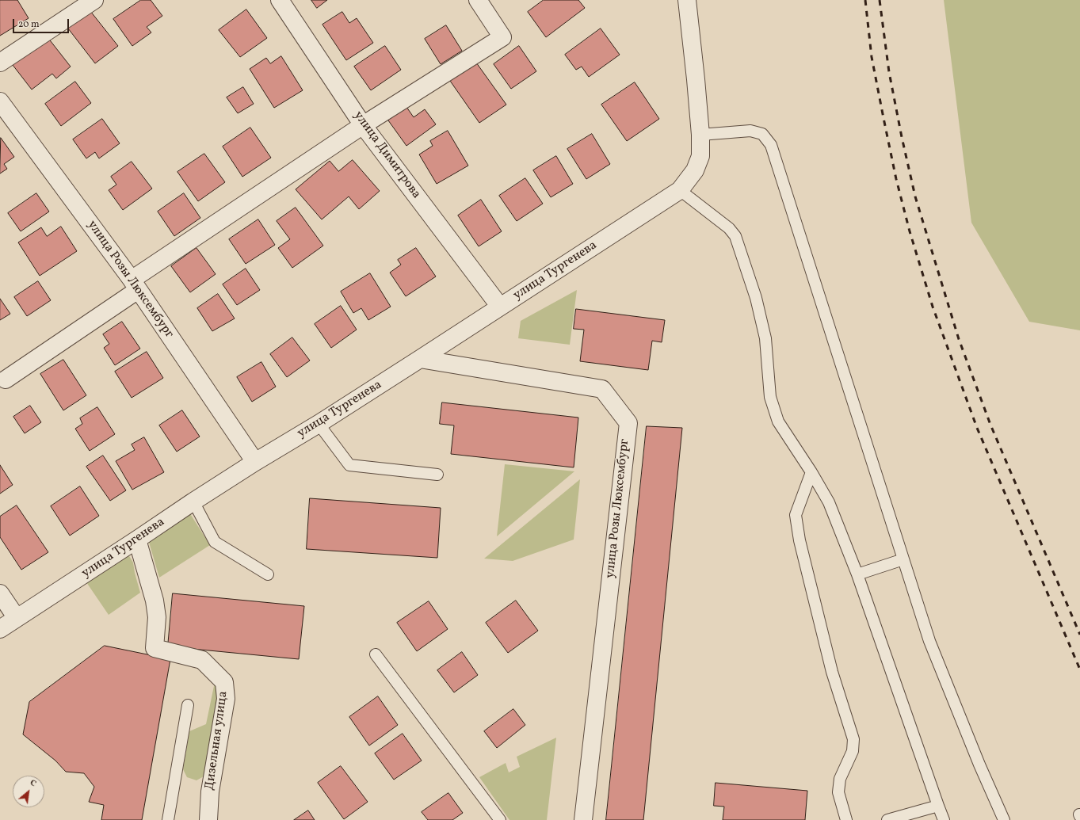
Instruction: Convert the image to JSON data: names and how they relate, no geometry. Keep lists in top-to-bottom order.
{
  "streets": {
    "street": [
      "улица Димитрова",
      "улица Тургенева",
      "улица Розы Люксембург",
      "Дизельная улица"
    ]
  },
  "crossings": [
    ["улица Димитрова", "улица Тургенева"],
    ["улица Тургенева", "улица Розы Люксембург"],
    ["улица Тургенева", "Дизельная улица"]
  ],
  "scale_bar": "20 m",
  "north": "top right"
}
